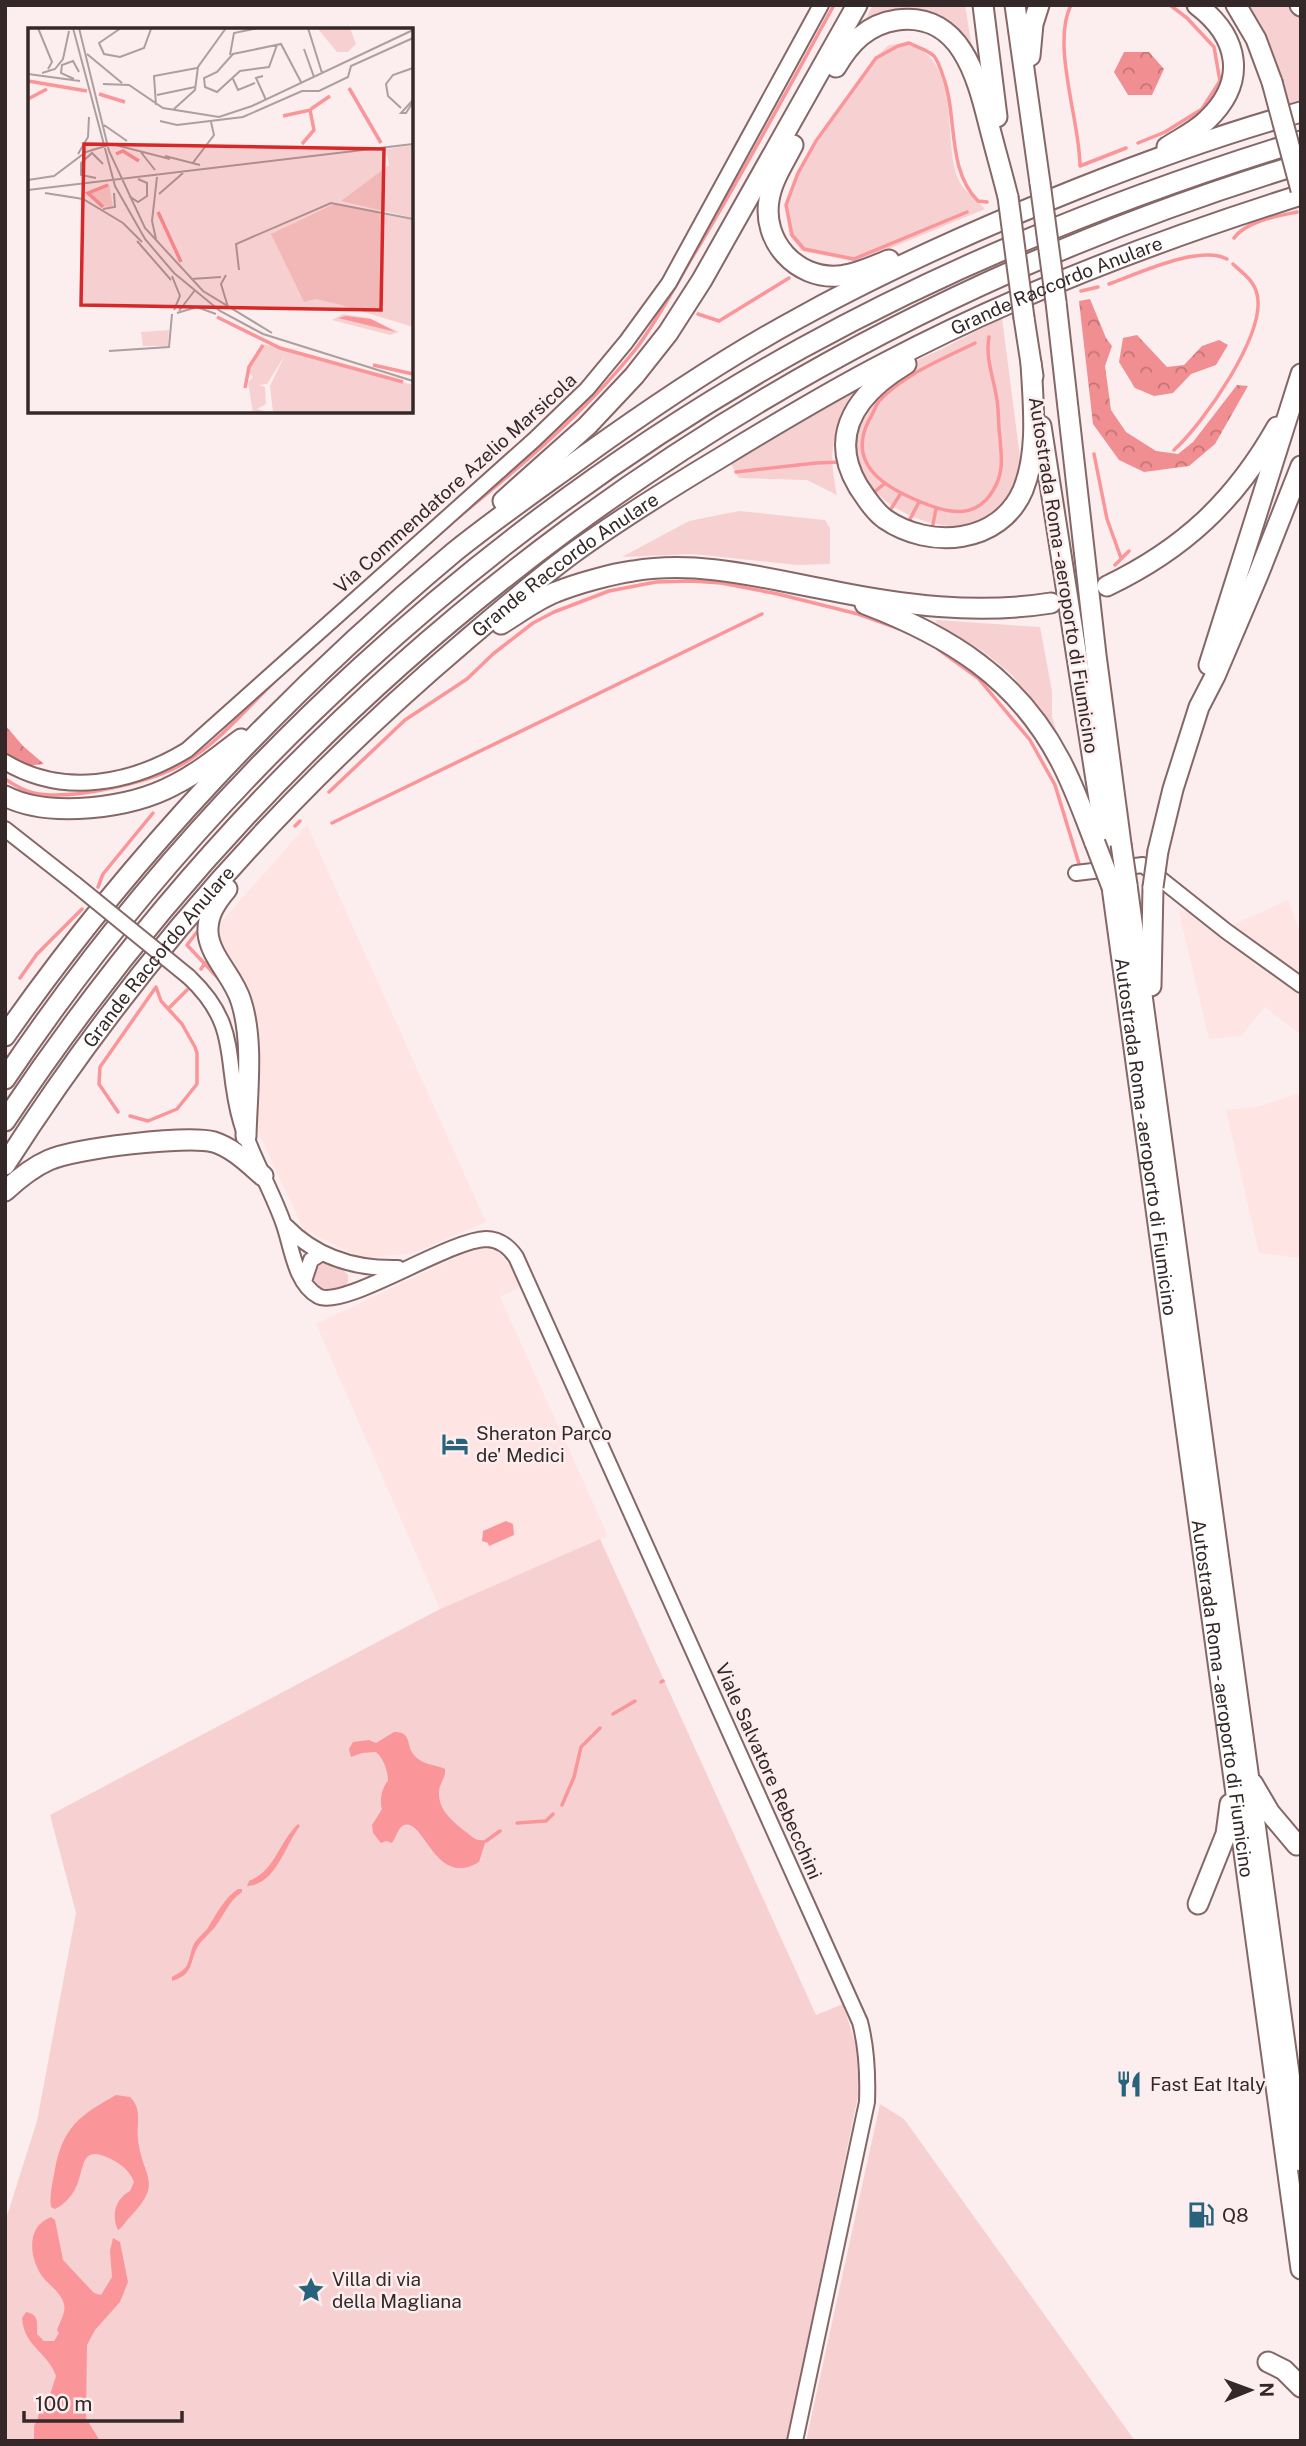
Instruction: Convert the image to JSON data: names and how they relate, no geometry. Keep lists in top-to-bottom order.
{
  "streets": {
    "highway": ["Grande Raccordo Anulare", "Autostrada Roma - aeroporto di Fiumicino"],
    "street": ["Via Commendatore Azelio Marsicola", "Viale Salvatore Rebecchini"]
  },
  "places": {
    "hotel": ["Sheraton Parco de' Medici"],
    "restaurant": ["Fast Eat Italy"],
    "fuel station": ["Q8"],
    "place": ["Villa di via della Magliana"]
  },
  "scale_bar": "100 m",
  "north": "right"
}
